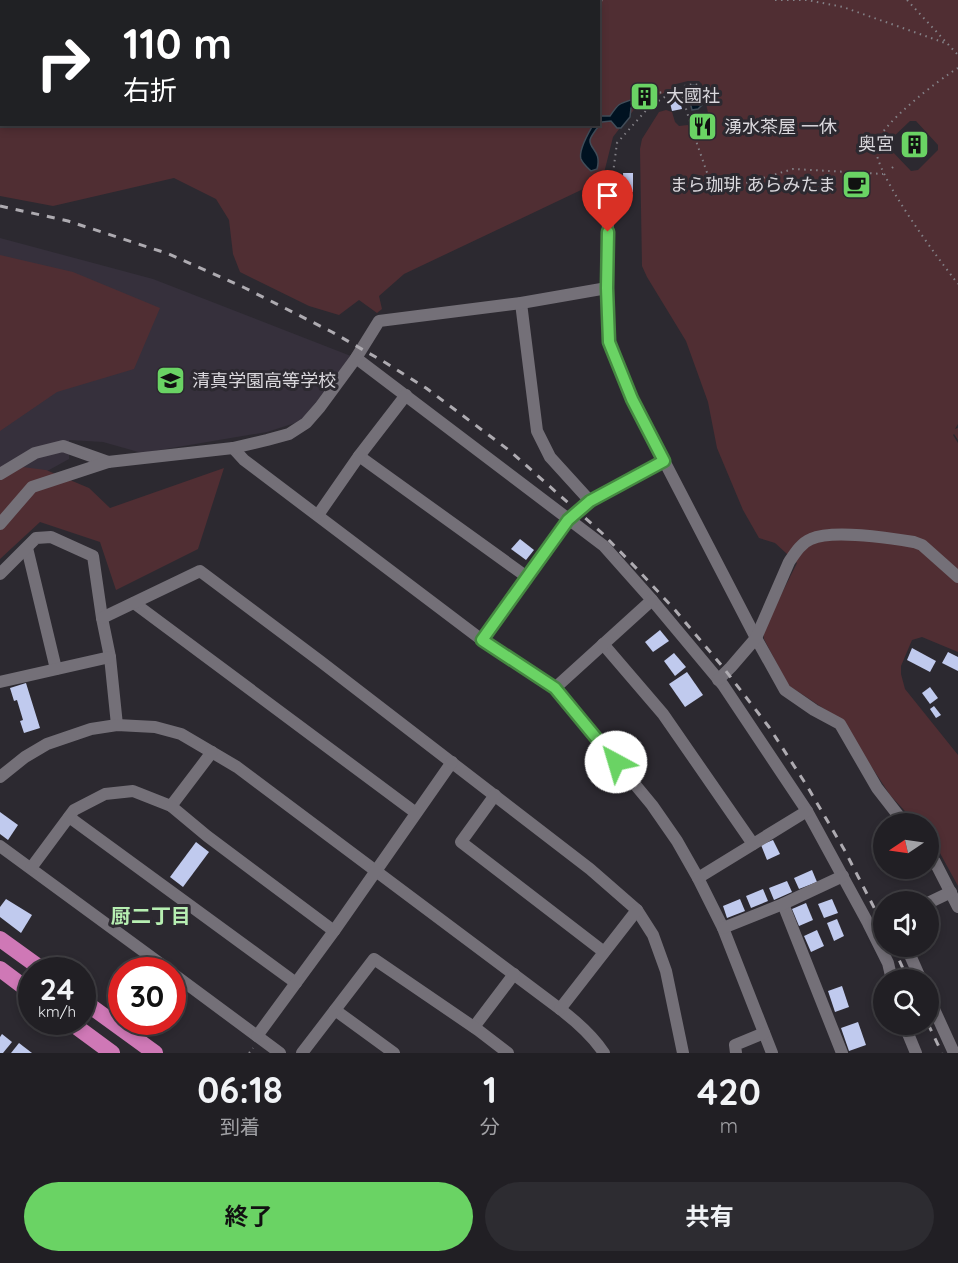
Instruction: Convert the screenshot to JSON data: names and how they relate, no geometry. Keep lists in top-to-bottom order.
{
  "districts": ["厨二丁目"],
  "places": {
    "building": ["大國社", "奥宮"],
    "restaurant": ["湧水茶屋 一休"],
    "cafe": ["まら珈琲 あらみたま"],
    "school or university": ["清真学園高等学校"]
  },
  "north": "left",
  "page": {
    "turn": ["110 m", "右折"],
    "speed": "24 km/h",
    "limit": "30",
    "eta": [
      "06:18",
      "到着",
      "1",
      "分",
      "420",
      "m"
    ],
    "buttons": ["終了", "共有"]
  }
}
